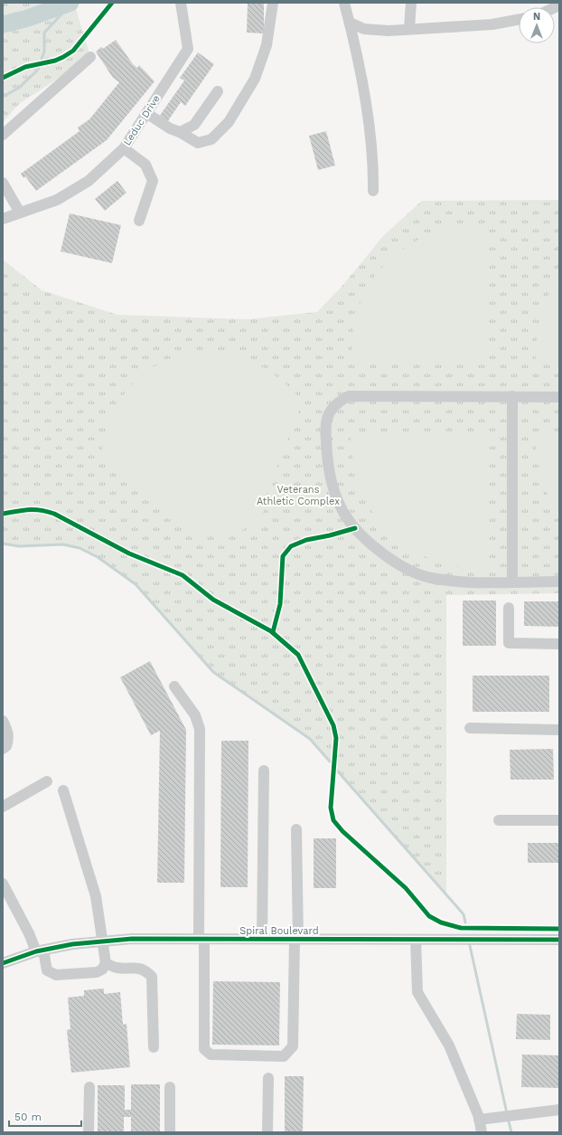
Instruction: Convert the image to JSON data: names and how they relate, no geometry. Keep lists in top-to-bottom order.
{
  "streets": {
    "street": ["Leduc Drive", "Spiral Boulevard"]
  },
  "parks": ["Veterans Athletic Complex"],
  "scale_bar": "50 m",
  "north": "top"
}
